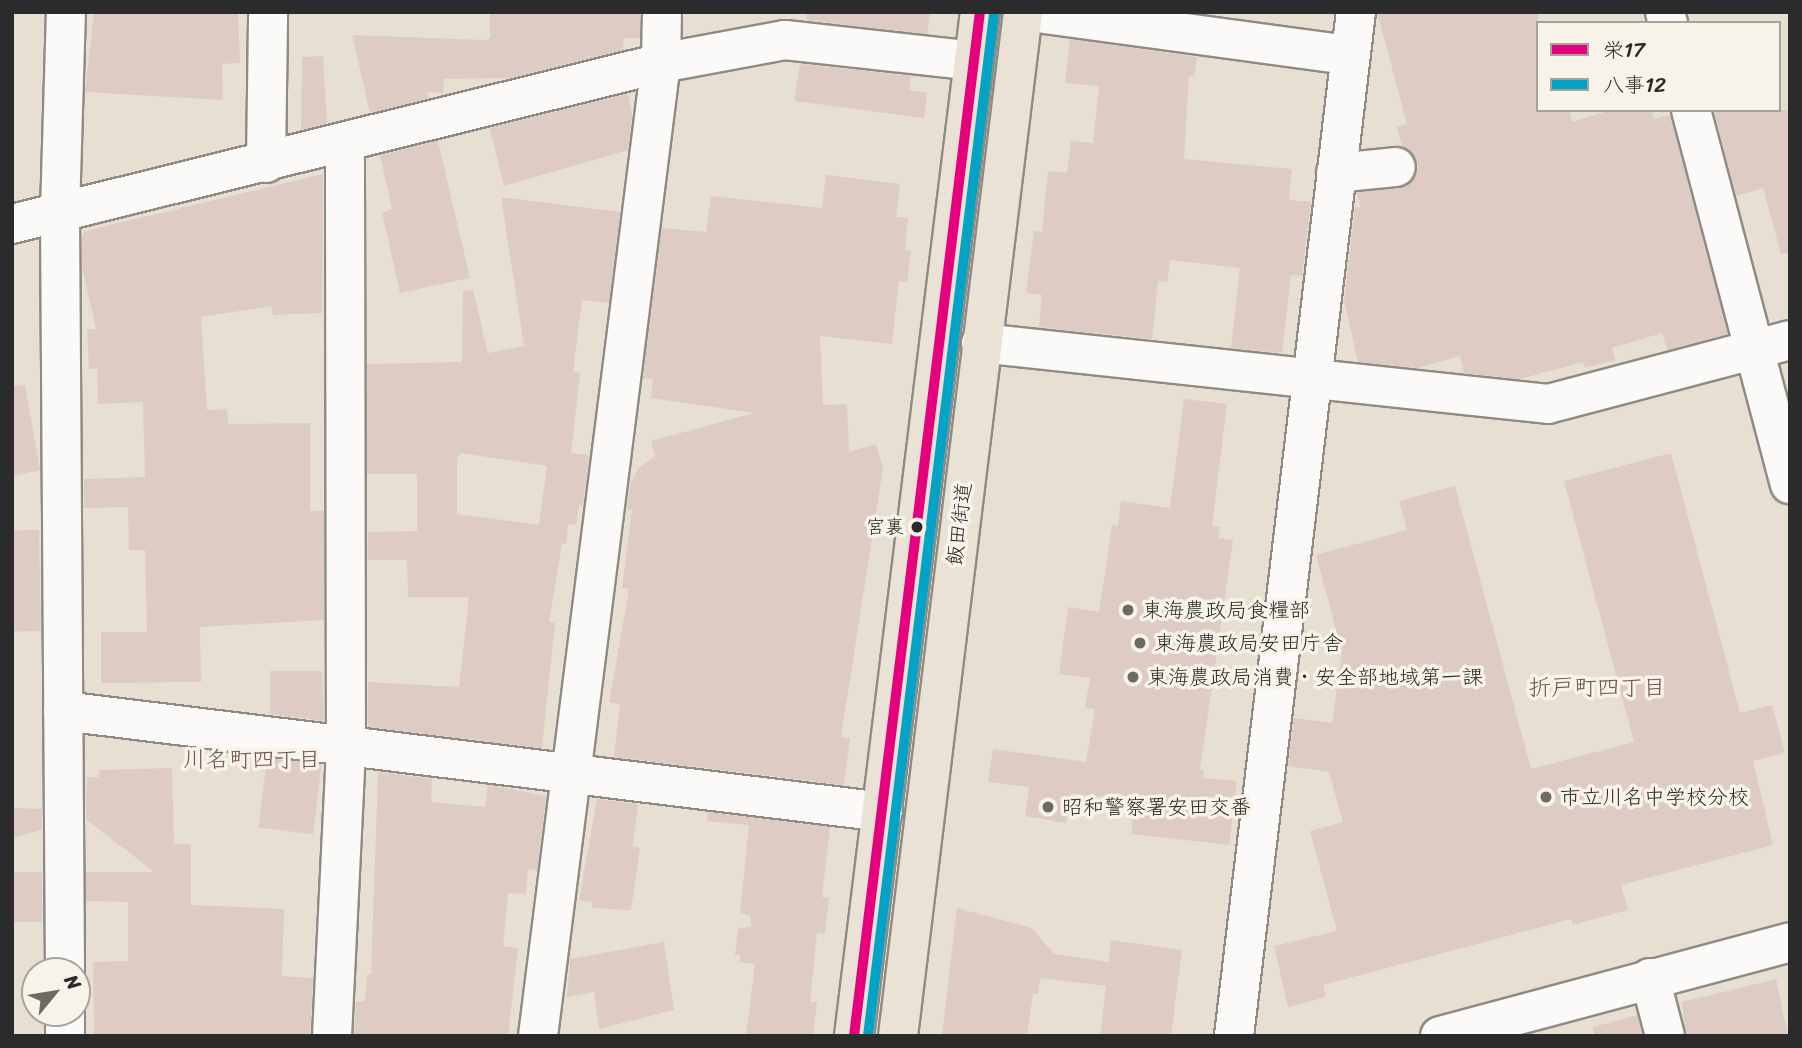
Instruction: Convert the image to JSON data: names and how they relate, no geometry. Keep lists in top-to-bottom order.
{
  "streets": {
    "highway": ["飯田街道"]
  },
  "districts": ["折戸町四丁目", "川名町四丁目"],
  "places": [
    "宮裏",
    "東海農政局食糧部",
    "東海農政局安田庁舎",
    "東海農政局消費・安全部地域第一課",
    "市立川名中学校分校",
    "昭和警察署安田交番"
  ],
  "lines": ["transit line 栄17", "transit line 八事12"],
  "legend": ["栄17", "八事12"],
  "north": "top right"
}
